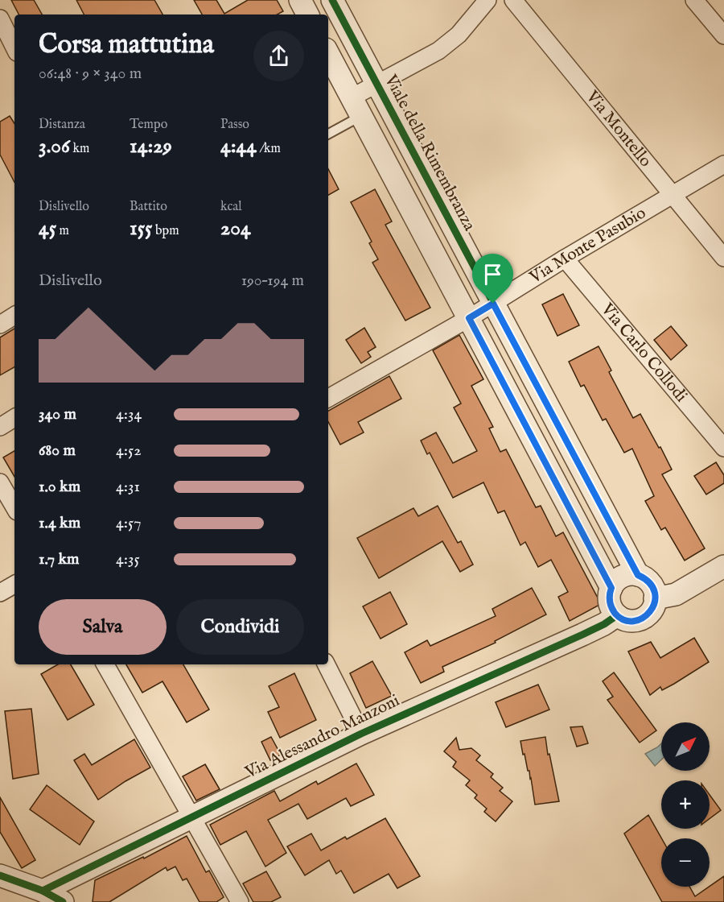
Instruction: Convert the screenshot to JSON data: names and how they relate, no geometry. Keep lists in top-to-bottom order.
{
  "streets": {
    "street": [
      "Via Montello",
      "Viale della Rimembranza",
      "Via Monte Pasubio",
      "Via Carlo Collodi",
      "Via Alessandro Manzoni"
    ]
  },
  "crossings": [
    ["Via Montello", "Via Monte Pasubio"],
    ["Viale della Rimembranza", "Via Monte Pasubio"],
    ["Viale della Rimembranza", "Via Alessandro Manzoni"],
    ["Via Monte Pasubio", "Via Carlo Collodi"]
  ],
  "north": "top right",
  "page": {
    "heading": ["Corsa mattutina", "06:48 · 9 × 340 m"],
    "stats": [
      ["Distanza", "3.06 km"],
      ["Tempo", "14:29"],
      ["Passo", "4:44 /km"],
      ["Dislivello", "45 m"],
      ["Battito", "155 bpm"],
      ["kcal", "204"]
    ],
    "chart": ["Dislivello", "190–194 m"],
    "list": [
      {
        "name": "340 m",
        "note": "4:34"
      },
      {
        "name": "680 m",
        "note": "4:52"
      },
      {
        "name": "1.0 km",
        "note": "4:31"
      },
      {
        "name": "1.4 km",
        "note": "4:57"
      },
      {
        "name": "1.7 km",
        "note": "4:35"
      }
    ],
    "buttons": ["Salva", "Condividi"],
    "map_buttons": ["+", "−"]
  }
}
